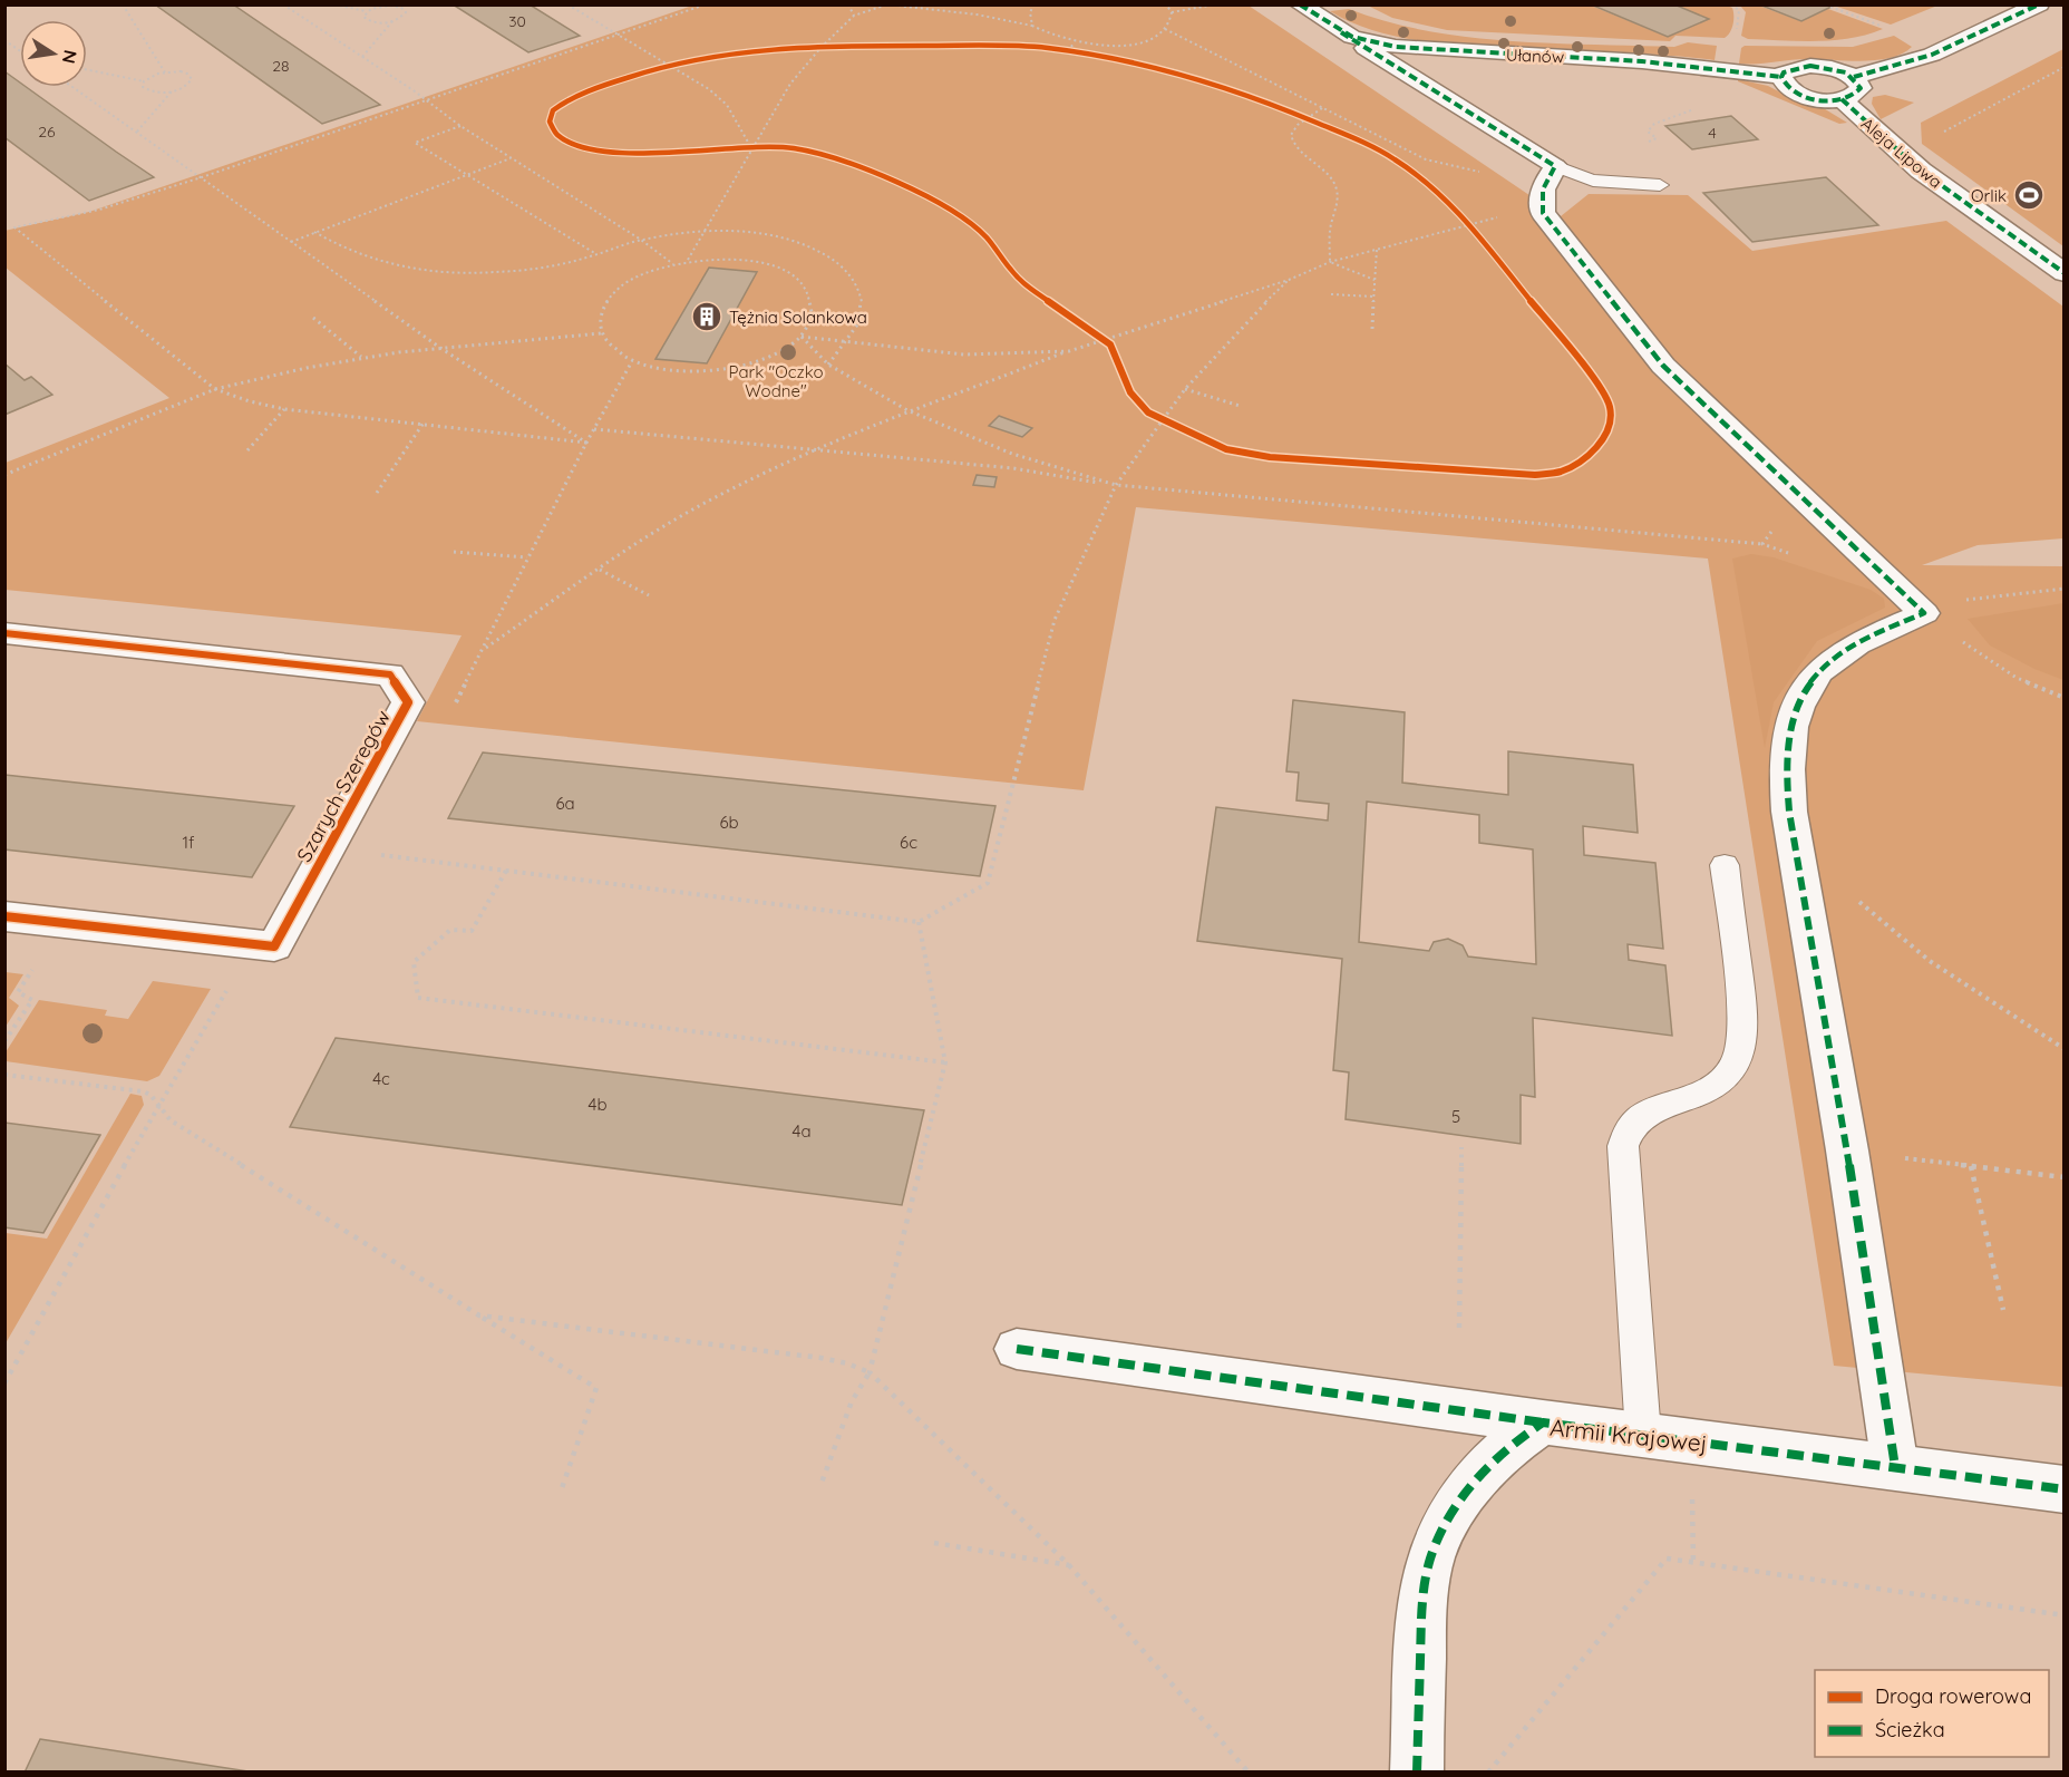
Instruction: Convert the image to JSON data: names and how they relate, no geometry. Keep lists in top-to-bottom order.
{
  "streets": {
    "street": [
      "Ułanów",
      "Aleja Lipowa",
      "Szarych Szeregów",
      "Armii Krajowej"
    ]
  },
  "parks": ["Park \"Oczko Wodne\""],
  "places": {
    "sports": ["Orlik"],
    "building": ["Tężnia Solankowa"]
  },
  "house_numbers": [
    "30",
    "28",
    "26",
    "4",
    "6a",
    "6b",
    "1f",
    "6c",
    "4c",
    "4b",
    "5",
    "4a"
  ],
  "legend": ["Droga rowerowa", "Ścieżka"],
  "north": "right"
}
